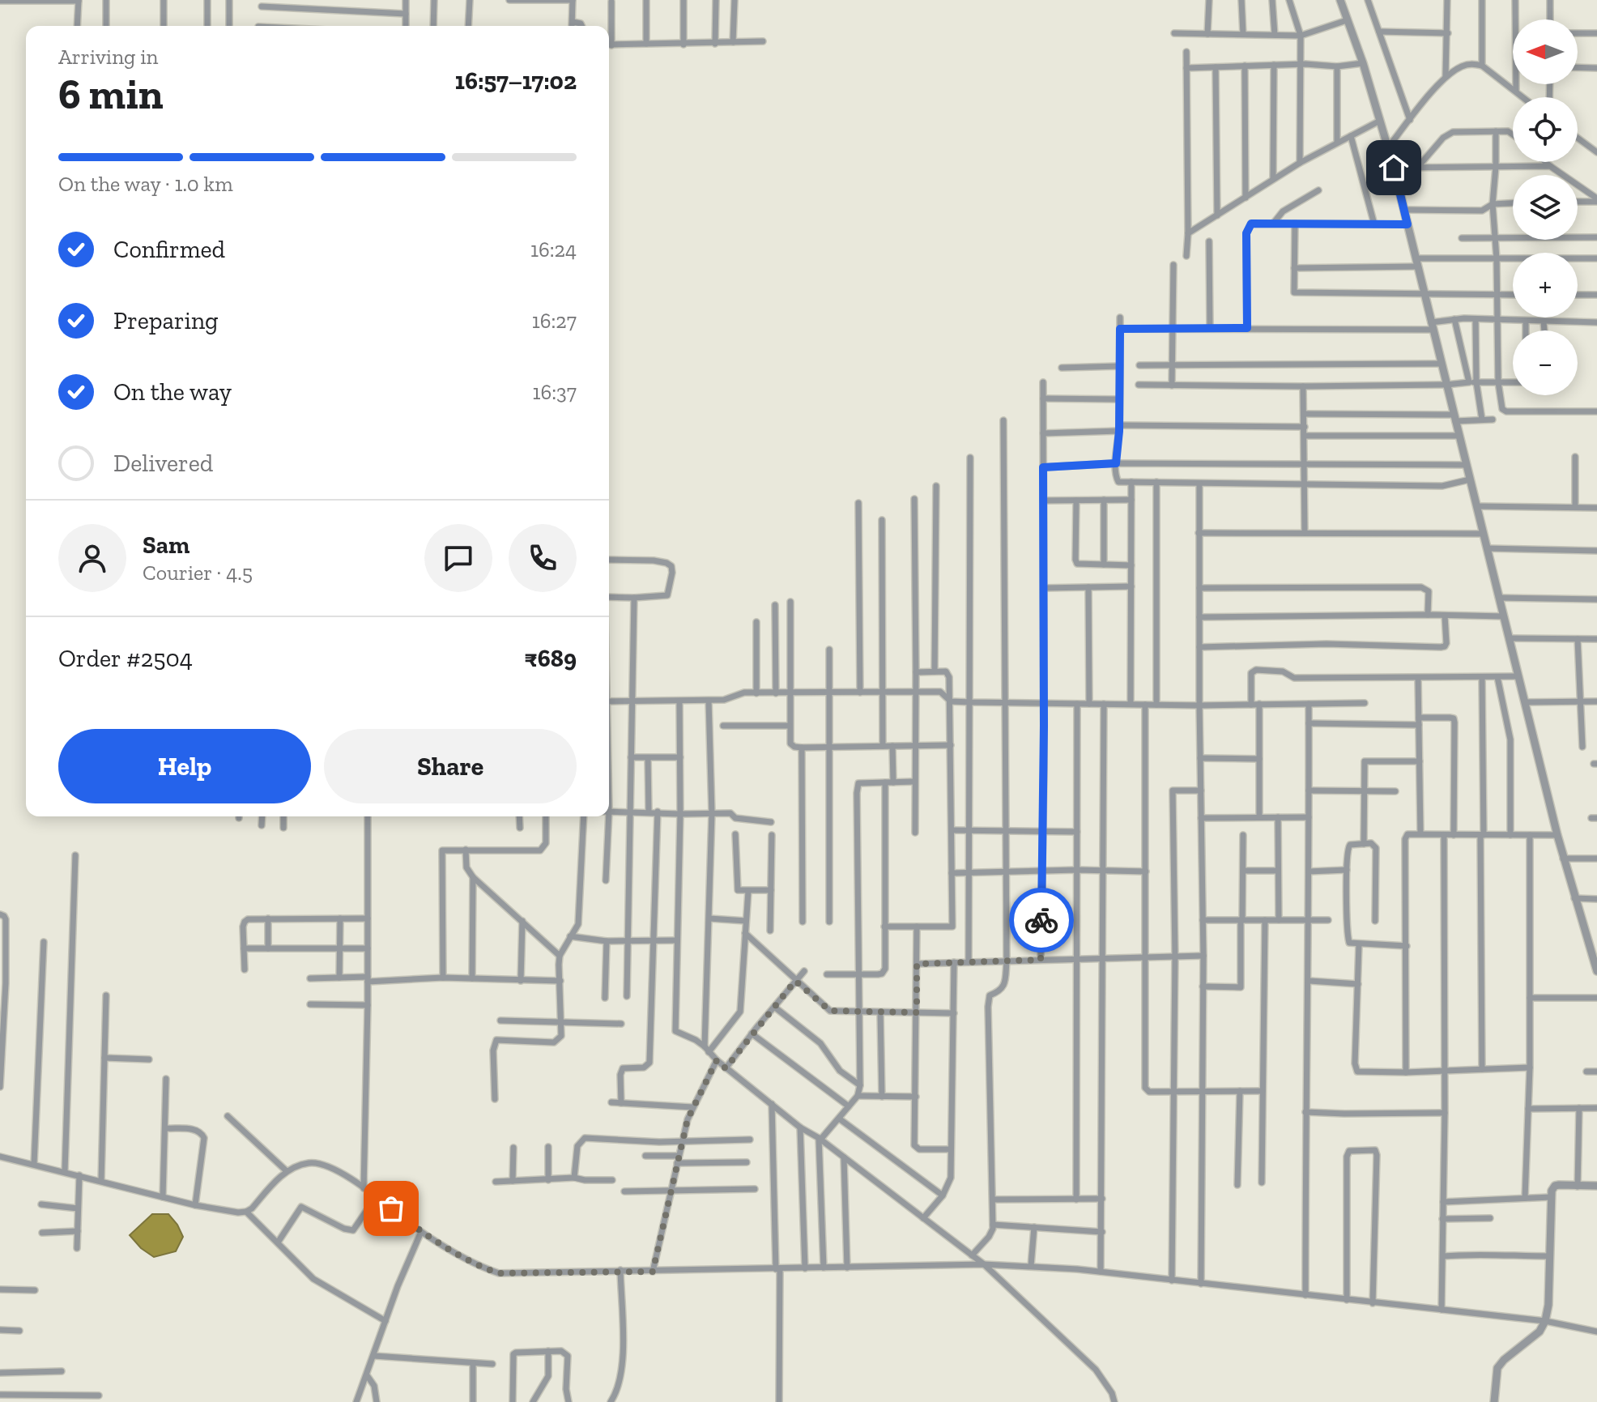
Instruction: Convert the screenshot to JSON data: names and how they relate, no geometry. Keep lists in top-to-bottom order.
{
  "north": "left",
  "page": {
    "map_buttons": ["+", "−"],
    "heading": ["6 min", "Arriving in", "16:57–17:02"],
    "panel": [
      "Sam",
      "Courier · 4.5",
      "Order #2504",
      "₹689"
    ],
    "bar": "On the way · 1.0 km",
    "list": [
      ["Confirmed", "16:24"],
      ["Preparing", "16:27"],
      ["On the way", "16:37"],
      "Delivered"
    ],
    "buttons": ["Help", "Share"]
  }
}
